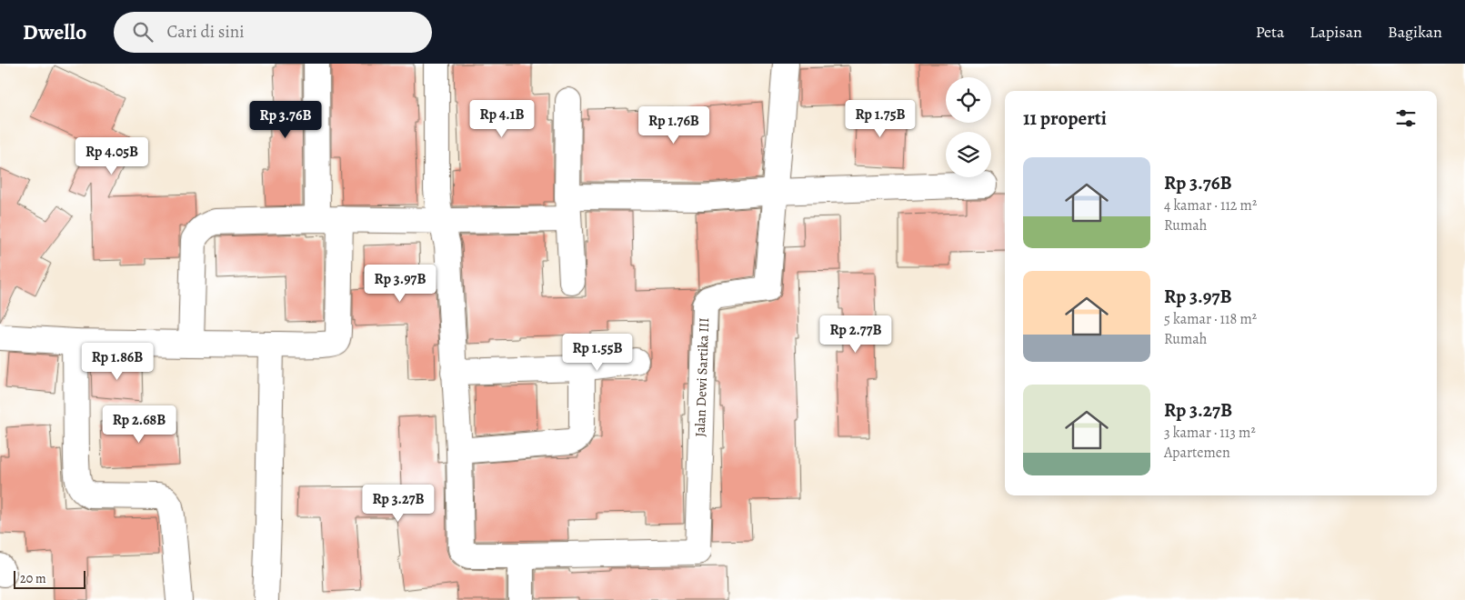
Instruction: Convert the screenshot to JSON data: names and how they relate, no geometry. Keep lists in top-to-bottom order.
{
  "streets": {
    "street": ["Jalan Dewi Sartika III"]
  },
  "scale_bar": "20 m",
  "page": {
    "header": "Dwello",
    "search": "Cari di sini",
    "nav": ["Peta", "Lapisan", "Bagikan"],
    "heading": "11 properti",
    "price": [
      "Rp 4.1B",
      "Rp 1.75B",
      "Rp 3.76B",
      "Rp 1.76B",
      "Rp 4.05B",
      "Rp 3.97B",
      "Rp 2.77B",
      "Rp 1.55B",
      "Rp 1.86B",
      "Rp 2.68B",
      "Rp 3.27B"
    ],
    "list": [
      {
        "name": "Rp 3.76B",
        "note": "4 kamar · 112 m² · Rumah"
      },
      {
        "name": "Rp 3.97B",
        "note": "5 kamar · 118 m² · Rumah"
      },
      {
        "name": "Rp 3.27B",
        "note": "3 kamar · 113 m² · Apartemen"
      }
    ],
    "scale": "20 m"
  }
}
